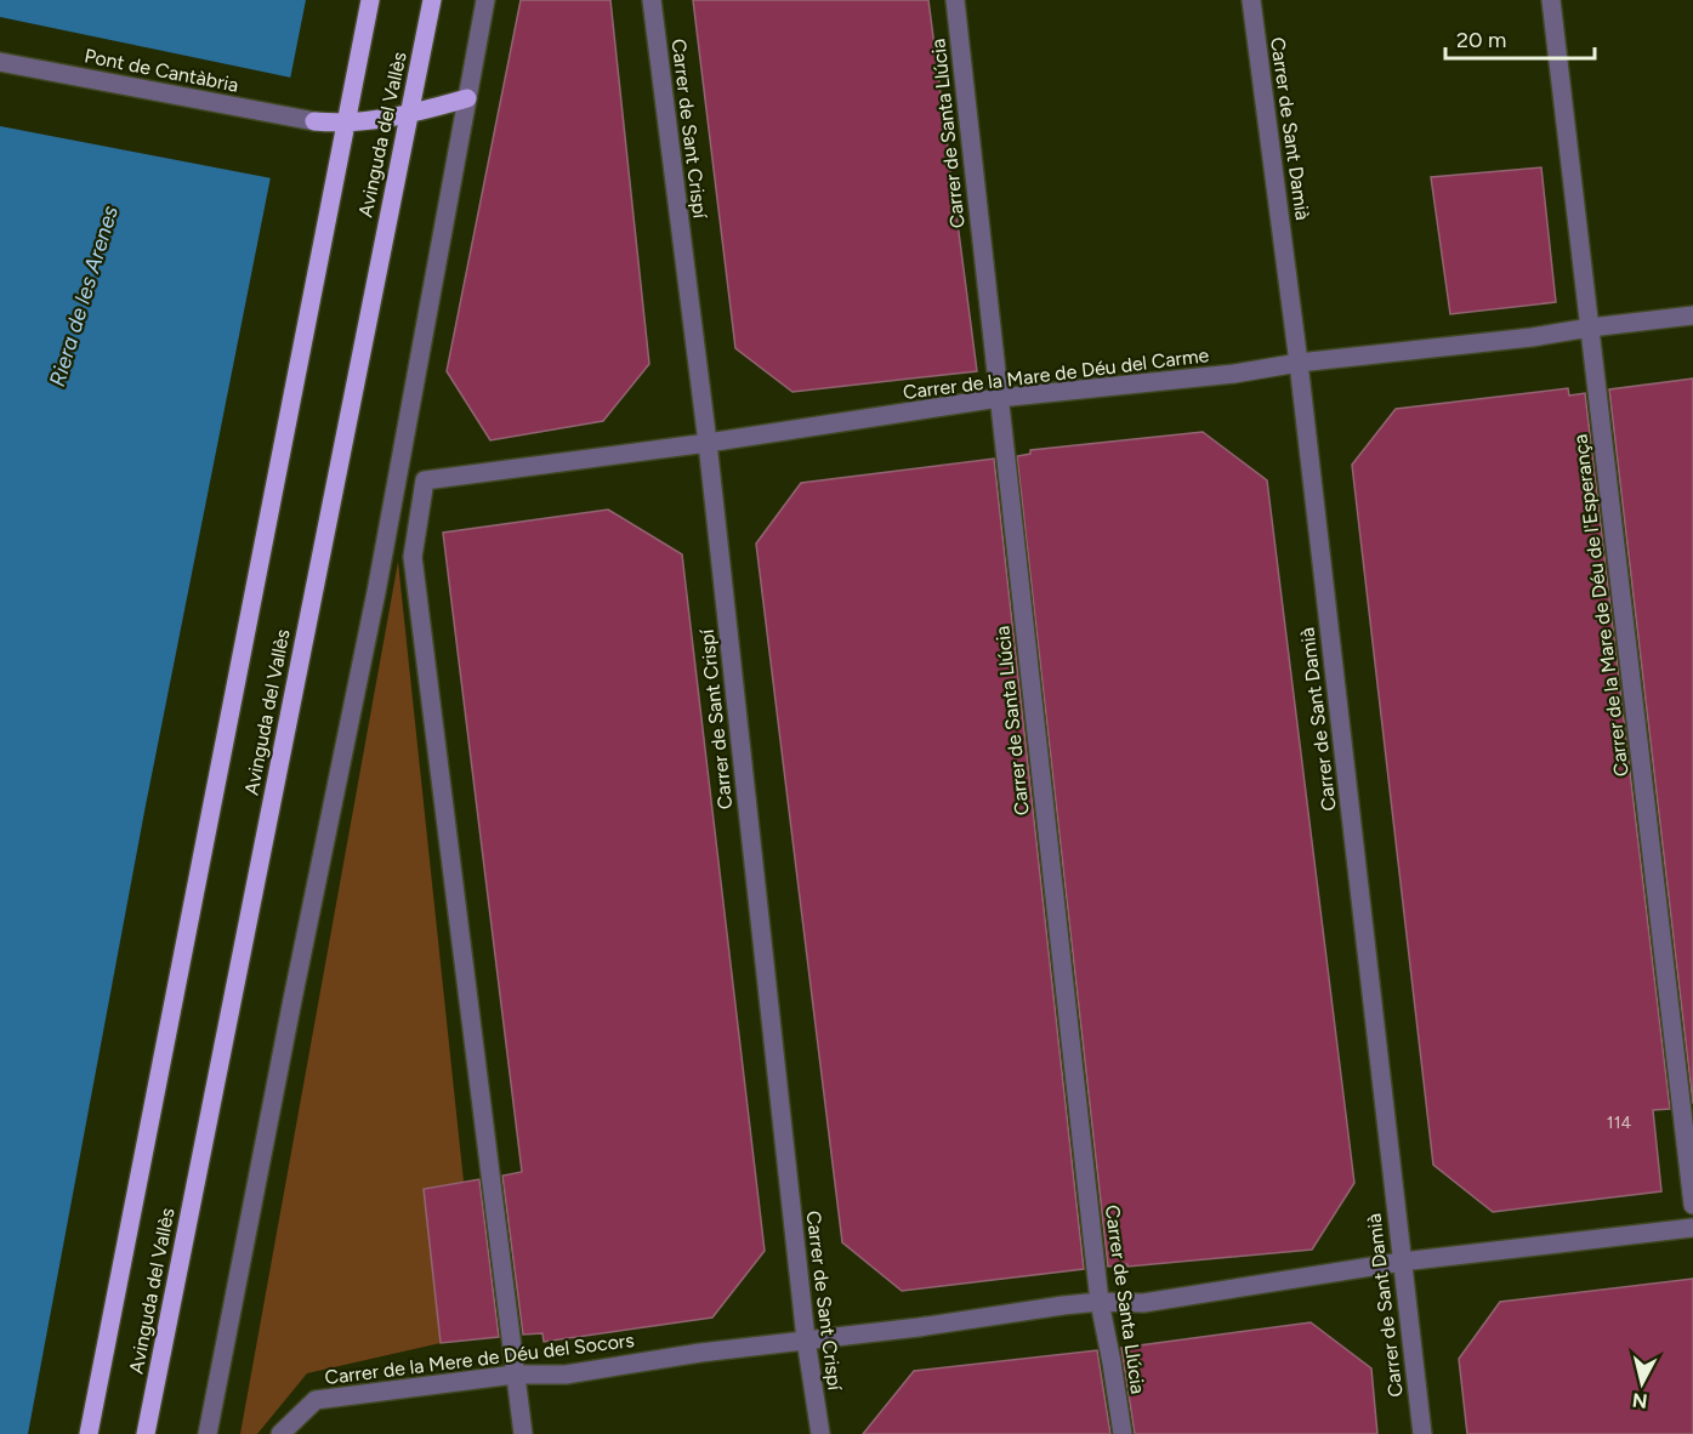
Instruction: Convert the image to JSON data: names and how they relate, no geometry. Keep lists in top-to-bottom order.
{
  "streets": {
    "main road": ["Avinguda del Vallès"],
    "street": [
      "Pont de Cantàbria",
      "Carrer de Sant Crispí",
      "Carrer de Sant Damià",
      "Carrer de Santa Llúcia",
      "Carrer de la Mare de Déu del Carme",
      "Carrer de la Mare de Déu de l'Esperança",
      "Carrer de la Mere de Déu del Socors"
    ]
  },
  "crossings": [
    ["Carrer de Sant Crispí", "Carrer de la Mare de Déu del Carme"],
    ["Carrer de Sant Crispí", "Carrer de la Mere de Déu del Socors"],
    ["Carrer de Sant Damià", "Carrer de la Mare de Déu del Carme"],
    ["Carrer de Sant Damià", "Carrer de la Mere de Déu del Socors"],
    ["Carrer de Santa Llúcia", "Carrer de la Mare de Déu del Carme"],
    ["Carrer de Santa Llúcia", "Carrer de la Mere de Déu del Socors"],
    ["Carrer de la Mare de Déu del Carme", "Carrer de la Mare de Déu de l'Esperança"],
    ["Carrer de la Mare de Déu del Carme", "Carrer de la Mere de Déu del Socors"]
  ],
  "water": ["Riera de les Arenes"],
  "house_numbers": ["114"],
  "scale_bar": "20 m",
  "north": "bottom"
}
